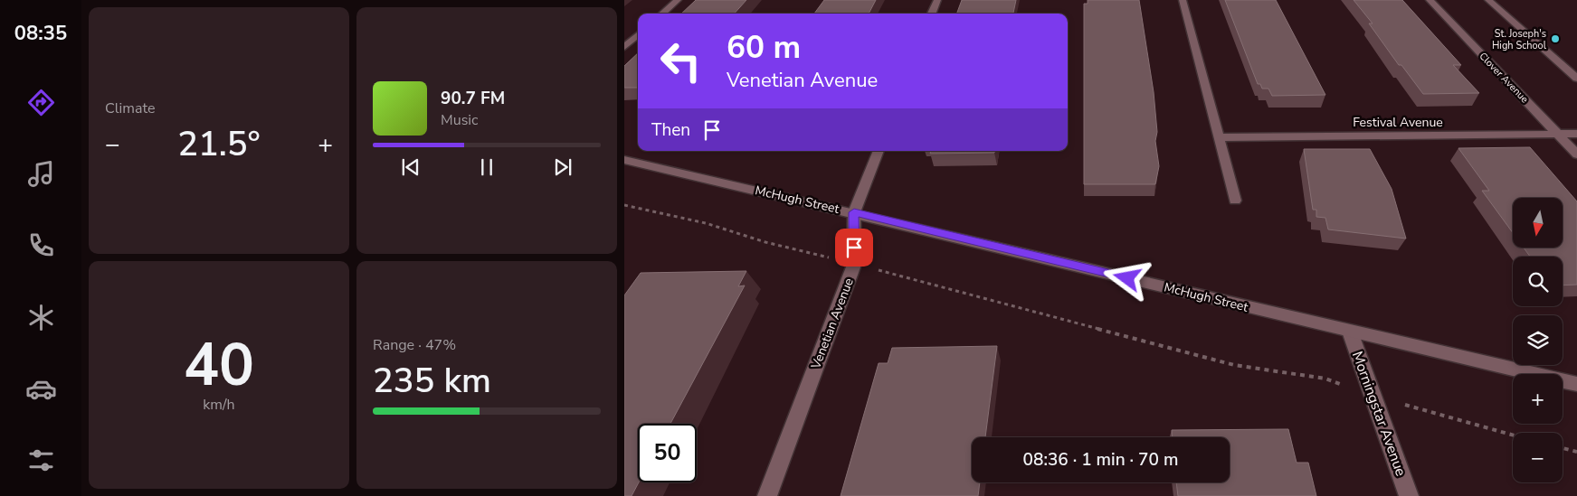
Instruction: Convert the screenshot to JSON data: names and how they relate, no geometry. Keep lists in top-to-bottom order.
{
  "streets": {
    "street": [
      "Clover Avenue",
      "Festival Avenue",
      "McHugh Street",
      "Venetian Avenue",
      "Morningstar Avenue"
    ]
  },
  "crossings": [
    ["Clover Avenue", "Festival Avenue"],
    ["McHugh Street", "Venetian Avenue"],
    ["McHugh Street", "Morningstar Avenue"]
  ],
  "places": ["St. Joseph's High School"],
  "north": "bottom",
  "page": {
    "tabs": "08:35",
    "tile": [
      "Climate",
      ["40", "km/h"],
      ["Range · 47%", "235 km"]
    ],
    "turn": ["60 m", "Venetian Avenue"],
    "song": ["90.7 FM", "Music"],
    "then": "Then",
    "heat": ["−", "21.5°", "+"],
    "map_buttons": ["+", "−"],
    "limit": "50",
    "trip": "08:36 · 1 min · 70 m"
  }
}
